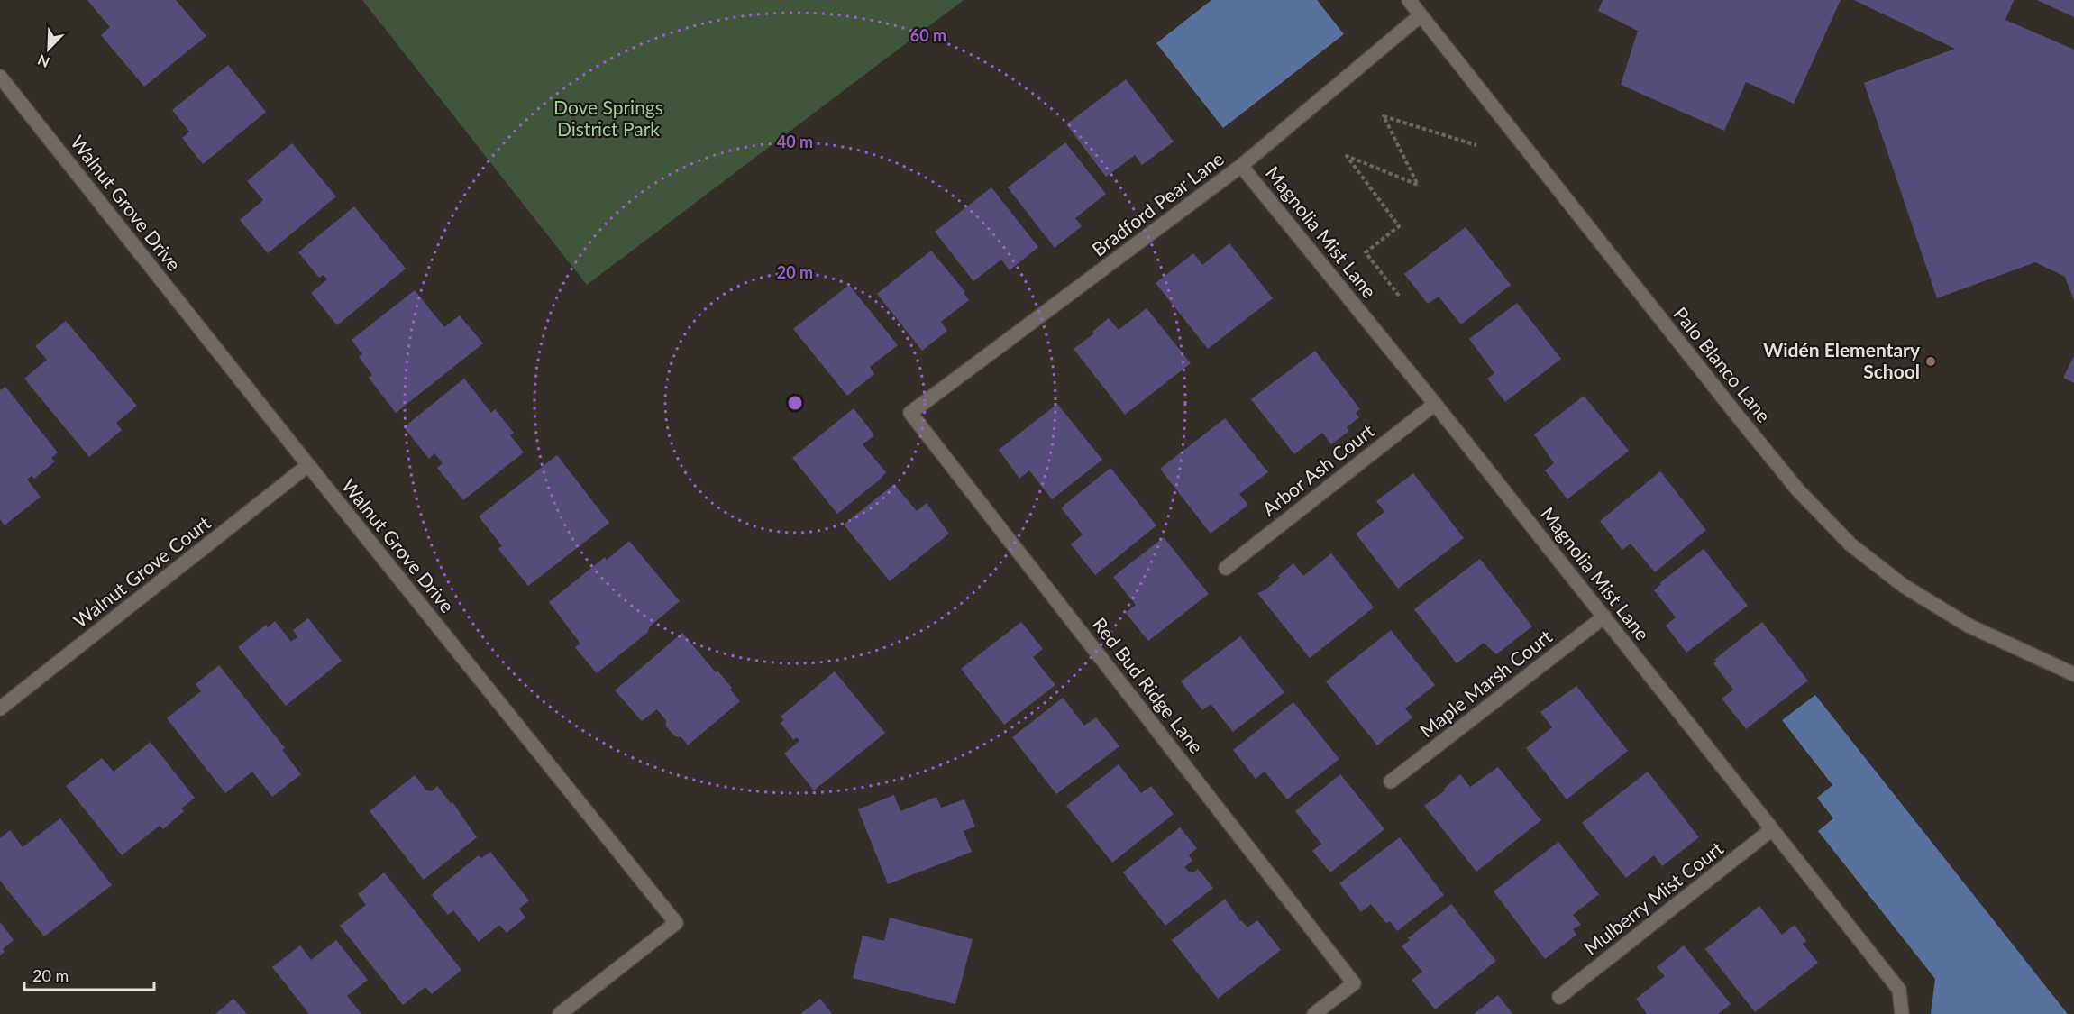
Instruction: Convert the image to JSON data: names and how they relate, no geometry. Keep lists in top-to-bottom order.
{
  "streets": {
    "street": [
      "Walnut Grove Drive",
      "Bradford Pear Lane",
      "Magnolia Mist Lane",
      "Palo Blanco Lane",
      "Arbor Ash Court",
      "Walnut Grove Court",
      "Maple Marsh Court",
      "Red Bud Ridge Lane",
      "Mulberry Mist Court"
    ]
  },
  "crossings": [
    ["Walnut Grove Drive", "Walnut Grove Court"],
    ["Bradford Pear Lane", "Magnolia Mist Lane"],
    ["Bradford Pear Lane", "Palo Blanco Lane"],
    ["Bradford Pear Lane", "Red Bud Ridge Lane"],
    ["Magnolia Mist Lane", "Arbor Ash Court"],
    ["Magnolia Mist Lane", "Maple Marsh Court"],
    ["Magnolia Mist Lane", "Mulberry Mist Court"]
  ],
  "parks": ["Dove Springs District Park"],
  "places": ["Widén Elementary School"],
  "scale_bar": "20 m",
  "north": "bottom left",
  "rings": ["60 m", "40 m", "20 m"]
}
